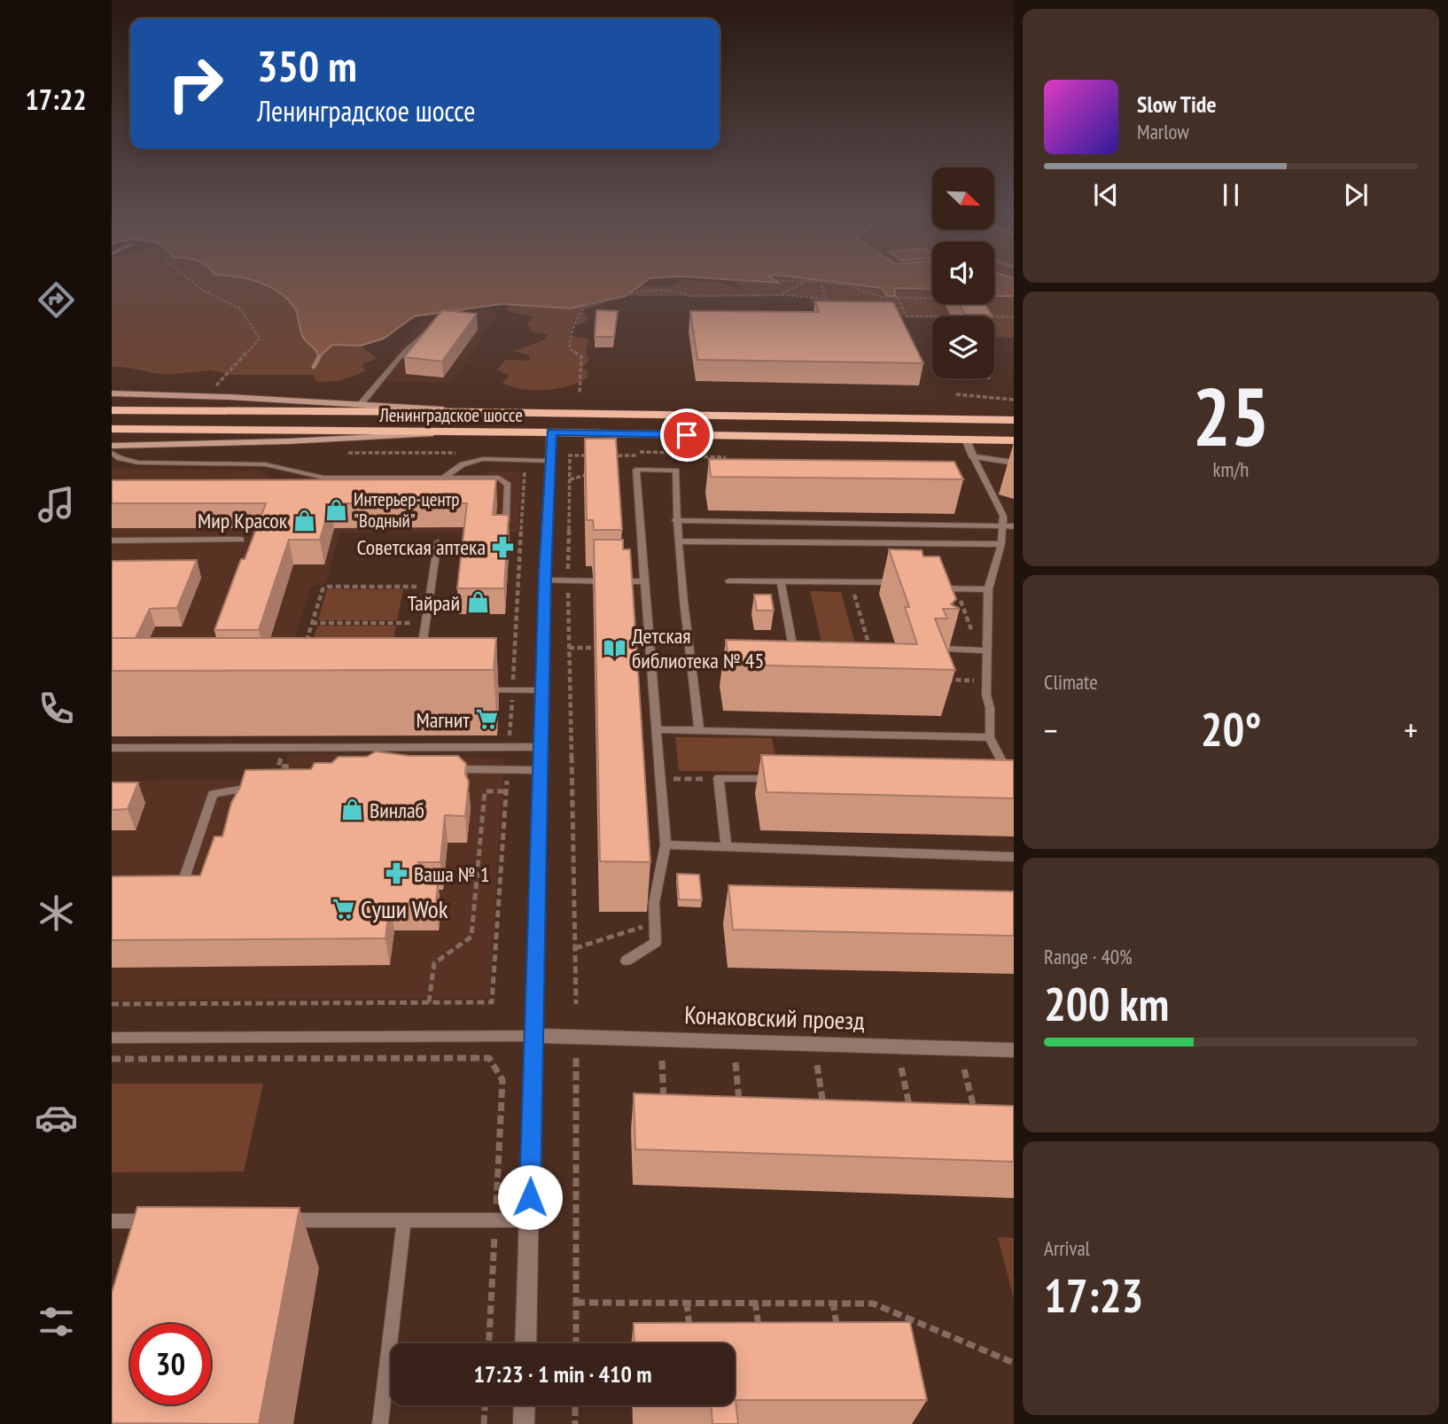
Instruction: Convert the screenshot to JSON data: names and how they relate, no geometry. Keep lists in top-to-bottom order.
{
  "streets": {
    "main road": ["Ленинградское шоссе"],
    "street": ["Конаковский проезд"]
  },
  "places": {
    "shop": [
      "Интерьер-центр \"Водный\"",
      "Мир Красок",
      "Тайрай",
      "Винлаб"
    ],
    "pharmacy": ["Советская аптека", "Ваша № 1"],
    "library": ["Детская библиотека № 45"],
    "supermarket": ["Магнит", "Суши Wok"]
  },
  "north": "bottom right",
  "page": {
    "tabs": "17:22",
    "turn": ["350 m", "Ленинградское шоссе"],
    "song": ["Slow Tide", "Marlow"],
    "tile": [
      ["25", "km/h"],
      "Climate",
      ["Range · 40%", "200 km"],
      ["Arrival", "17:23"]
    ],
    "heat": ["−", "20°", "+"],
    "limit": "30",
    "trip": "17:23 · 1 min · 410 m"
  }
}
